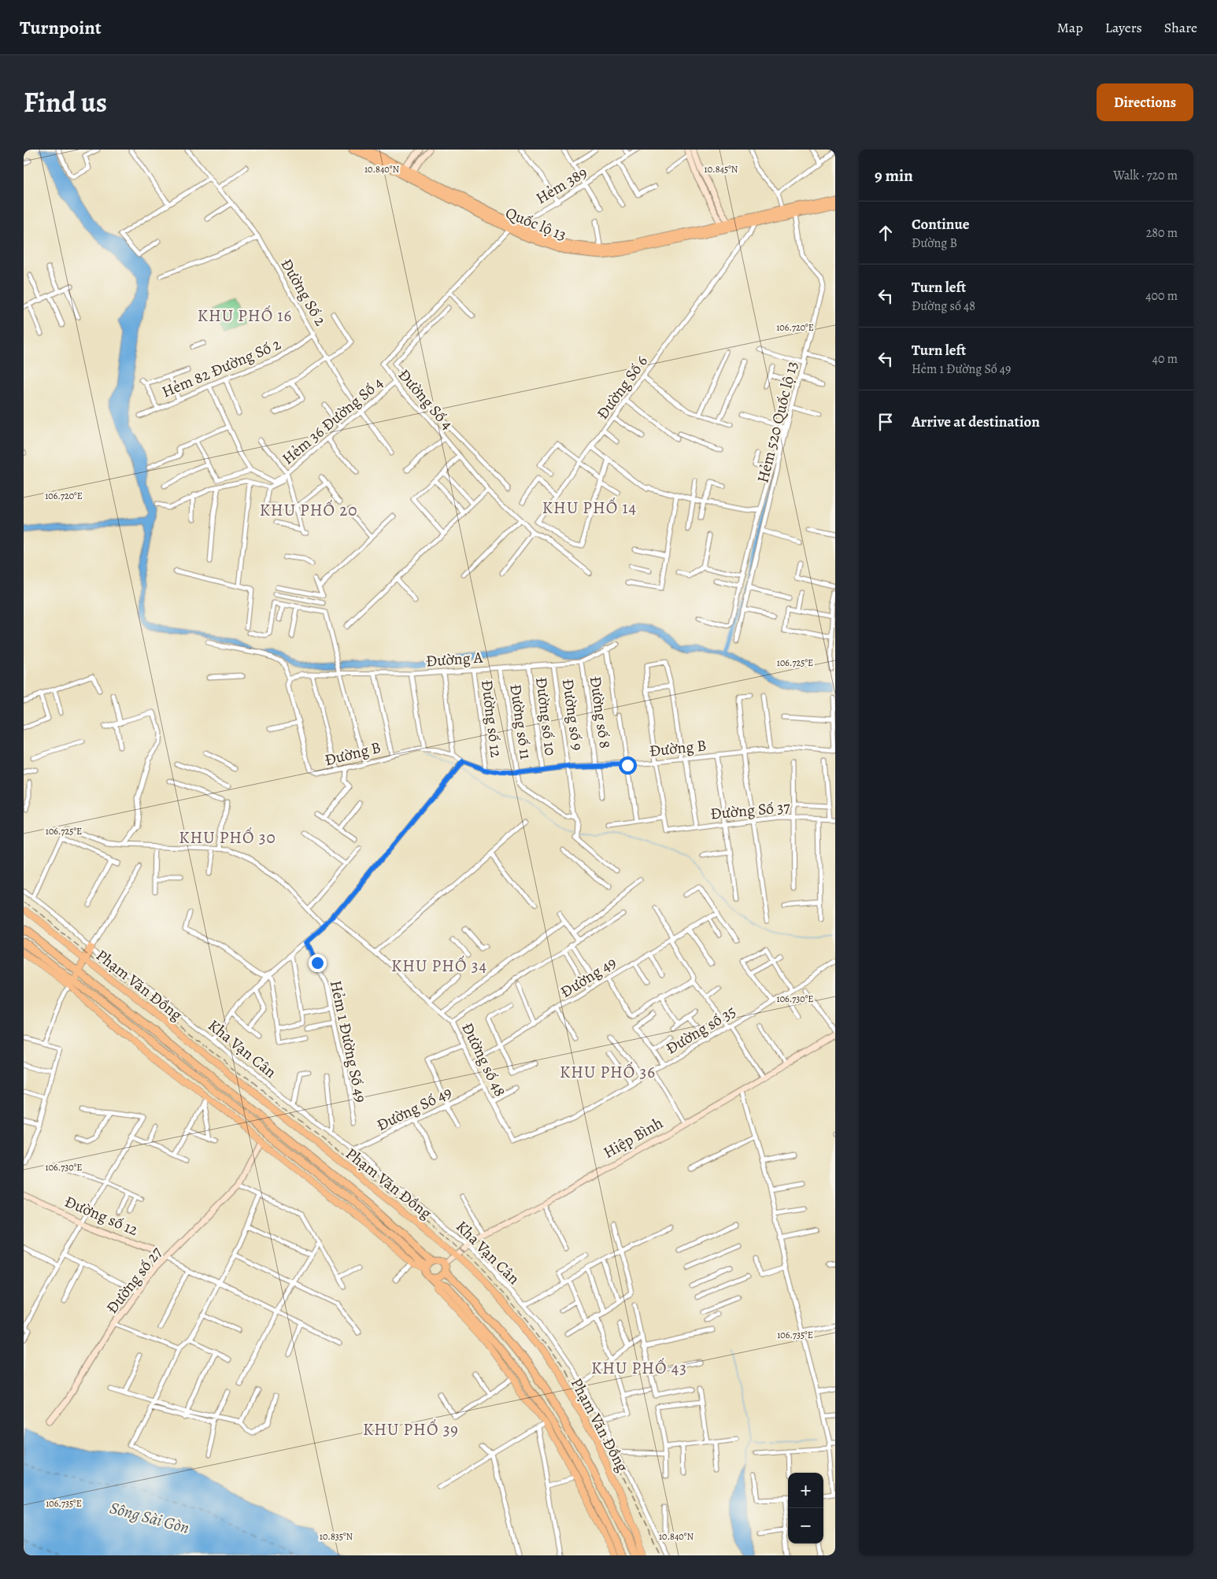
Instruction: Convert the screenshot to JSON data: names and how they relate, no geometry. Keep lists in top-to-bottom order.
{
  "streets": {
    "highway": ["Quốc lộ 13", "Phạm Văn Đồng"],
    "street": [
      "Hẻm 389",
      "Đường Số 2",
      "Hẻm 82 Đường Số 2",
      "Đường Số 6",
      "Đường Số 4",
      "Hẻm 36 Đường Số 4",
      "Hẻm 520 Quốc lộ 13",
      "Đường A",
      "Đường số 8",
      "Đường số 9",
      "Đường số 10",
      "Đường số 12",
      "Đường số 11",
      "Đường B",
      "Đường Số 37",
      "Đường 49",
      "Đường số 35",
      "Hẻm 1 Đường Số 49",
      "Kha Vạn Cân",
      "Đường số 48",
      "Đường Số 49",
      "Hiệp Bình",
      "Đường số 27"
    ]
  },
  "crossings": [
    ["Hẻm 389", "Quốc lộ 13"],
    ["Hẻm 389", "Đường Số 4"],
    ["Quốc lộ 13", "Đường Số 6"],
    ["Quốc lộ 13", "Đường Số 4"],
    ["Quốc lộ 13", "Hẻm 520 Quốc lộ 13"],
    ["Đường Số 2", "Hẻm 82 Đường Số 2"],
    ["Đường Số 2", "Hẻm 36 Đường Số 4"],
    ["Đường Số 4", "Hẻm 36 Đường Số 4"],
    ["Đường A", "Đường số 8"],
    ["Đường A", "Đường số 9"],
    ["Đường A", "Đường số 10"],
    ["Đường A", "Đường số 12"],
    ["Đường A", "Đường số 11"],
    ["Đường số 8", "Đường B"],
    ["Đường số 9", "Đường số 11"],
    ["Đường số 9", "Đường B"],
    ["Đường số 10", "Đường B"],
    ["Đường số 12", "Đường B"],
    ["Đường số 12", "Đường số 27"],
    ["Đường số 11", "Đường B"],
    ["Đường 49", "Đường số 48"],
    ["Phạm Văn Đồng", "Hiệp Bình"],
    ["Đường số 35", "Đường số 48"],
    ["Kha Vạn Cân", "Đường Số 49"],
    ["Kha Vạn Cân", "Hiệp Bình"],
    ["Đường số 48", "Đường Số 49"]
  ],
  "districts": [
    "KHU PHỐ 16",
    "KHU PHỐ 14",
    "KHU PHỐ 20",
    "KHU PHỐ 30",
    "KHU PHỐ 34",
    "KHU PHỐ 36",
    "KHU PHỐ 43",
    "KHU PHỐ 39"
  ],
  "water": ["Sông Sài Gòn"],
  "page": {
    "header": "Turnpoint",
    "nav": ["Map", "Layers", "Share"],
    "title": "Find us",
    "buttons": "Directions",
    "heading": ["9 min", "Walk · 720 m"],
    "list": [
      ["Continue", "Đường B", "280 m"],
      ["Turn left", "Đường số 48", "400 m"],
      ["Turn left", "Hẻm 1 Đường Số 49", "40 m"],
      "Arrive at destination"
    ],
    "map_buttons": ["+", "−"]
  },
  "coordinates": [
    "10.840°N",
    "10.845°N",
    "106.720°E",
    "106.725°E",
    "106.730°E",
    "106.735°E",
    "10.835°N"
  ]
}
